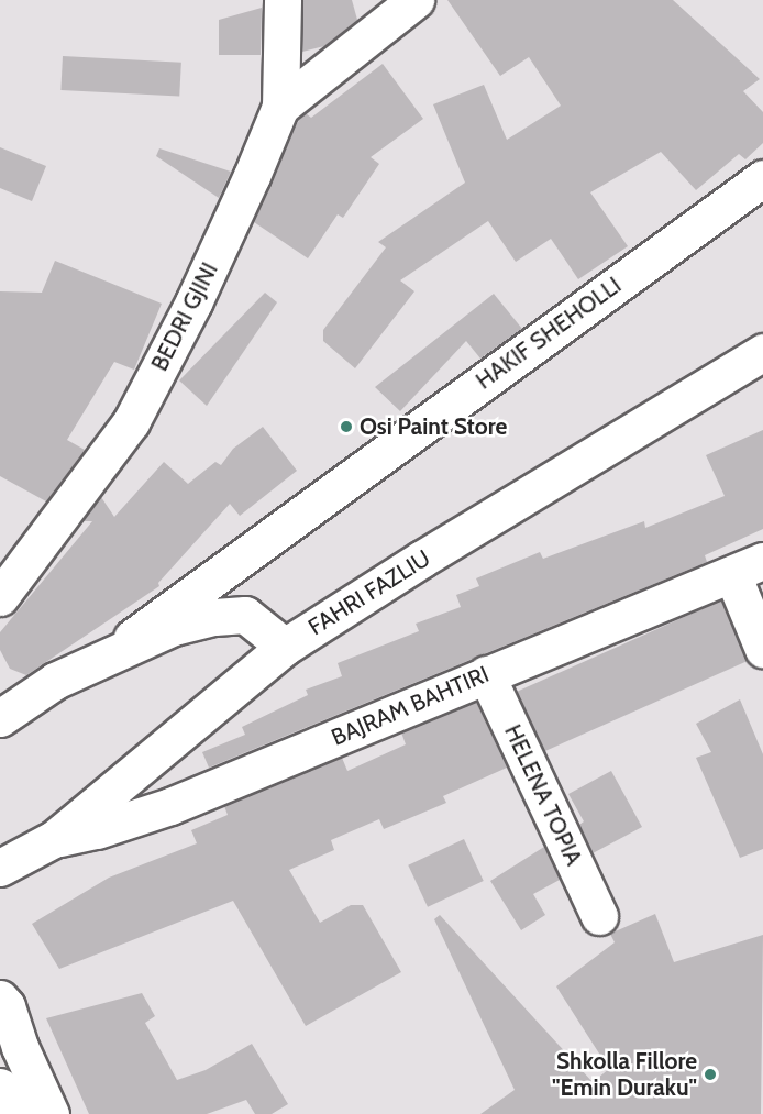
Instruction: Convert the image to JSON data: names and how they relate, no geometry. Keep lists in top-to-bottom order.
{
  "streets": {
    "main road": [
      "BEDRI GJINI",
      "HAKIF SHEHOLLI",
      "FAHRI FAZLIU",
      "BAJRAM BAHTIRI",
      "HELENA TOPIA"
    ]
  },
  "crossings": [
    ["FAHRI FAZLIU", "BAJRAM BAHTIRI"],
    ["BAJRAM BAHTIRI", "HELENA TOPIA"]
  ],
  "places": ["Osi Paint Store", "Shkolla Fillore \"Emin Duraku\""]
}
